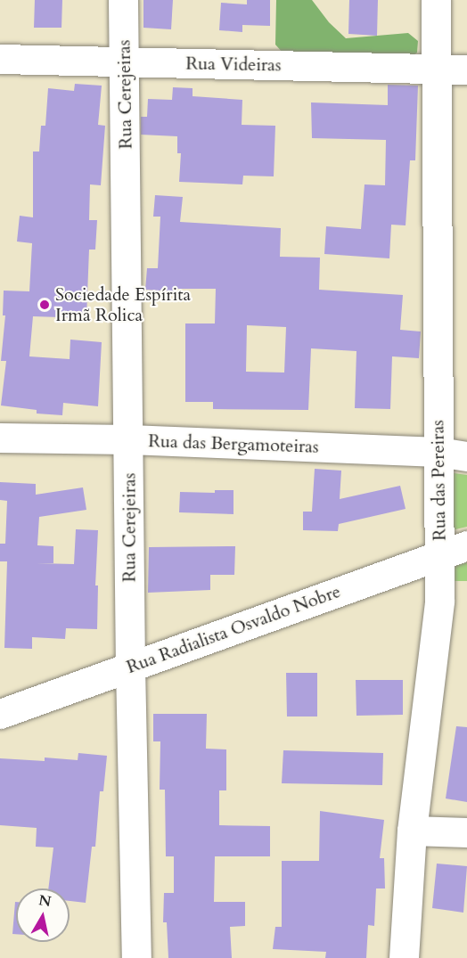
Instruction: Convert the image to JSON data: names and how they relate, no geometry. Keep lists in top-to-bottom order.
{
  "streets": {
    "street": [
      "Rua Videiras",
      "Rua Cerejeiras",
      "Rua das Bergamoteiras",
      "Rua das Pereiras",
      "Rua Radialista Osvaldo Nobre"
    ]
  },
  "crossings": [
    ["Rua Videiras", "Rua Cerejeiras"],
    ["Rua Videiras", "Rua das Pereiras"],
    ["Rua Cerejeiras", "Rua das Bergamoteiras"],
    ["Rua Cerejeiras", "Rua Radialista Osvaldo Nobre"],
    ["Rua das Bergamoteiras", "Rua das Pereiras"],
    ["Rua das Pereiras", "Rua Radialista Osvaldo Nobre"]
  ],
  "places": ["Sociedade Espírita Irmã Rolica"],
  "north": "top"
}
